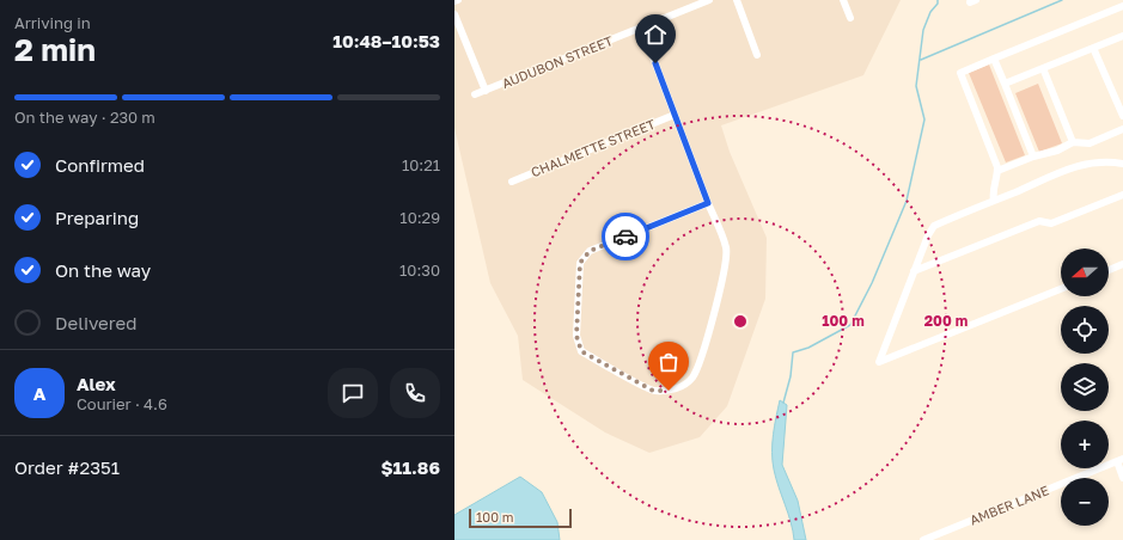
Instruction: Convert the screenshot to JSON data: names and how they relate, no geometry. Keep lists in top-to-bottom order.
{
  "streets": {
    "street": ["AUDUBON STREET", "CHALMETTE STREET", "AMBER LANE"]
  },
  "scale_bar": "100 m",
  "north": "left",
  "page": {
    "heading": ["2 min", "Arriving in", "10:48–10:53"],
    "panel": [
      "Alex",
      "Courier · 4.6",
      "Order #2351",
      "$11.86"
    ],
    "bar": "On the way · 230 m",
    "list": [
      ["Confirmed", "10:21"],
      ["Preparing", "10:29"],
      ["On the way", "10:30"],
      "Delivered"
    ],
    "map_buttons": ["+", "−"],
    "round": "A",
    "scale": "100 m"
  },
  "rings": ["100 m", "200 m"]
}
